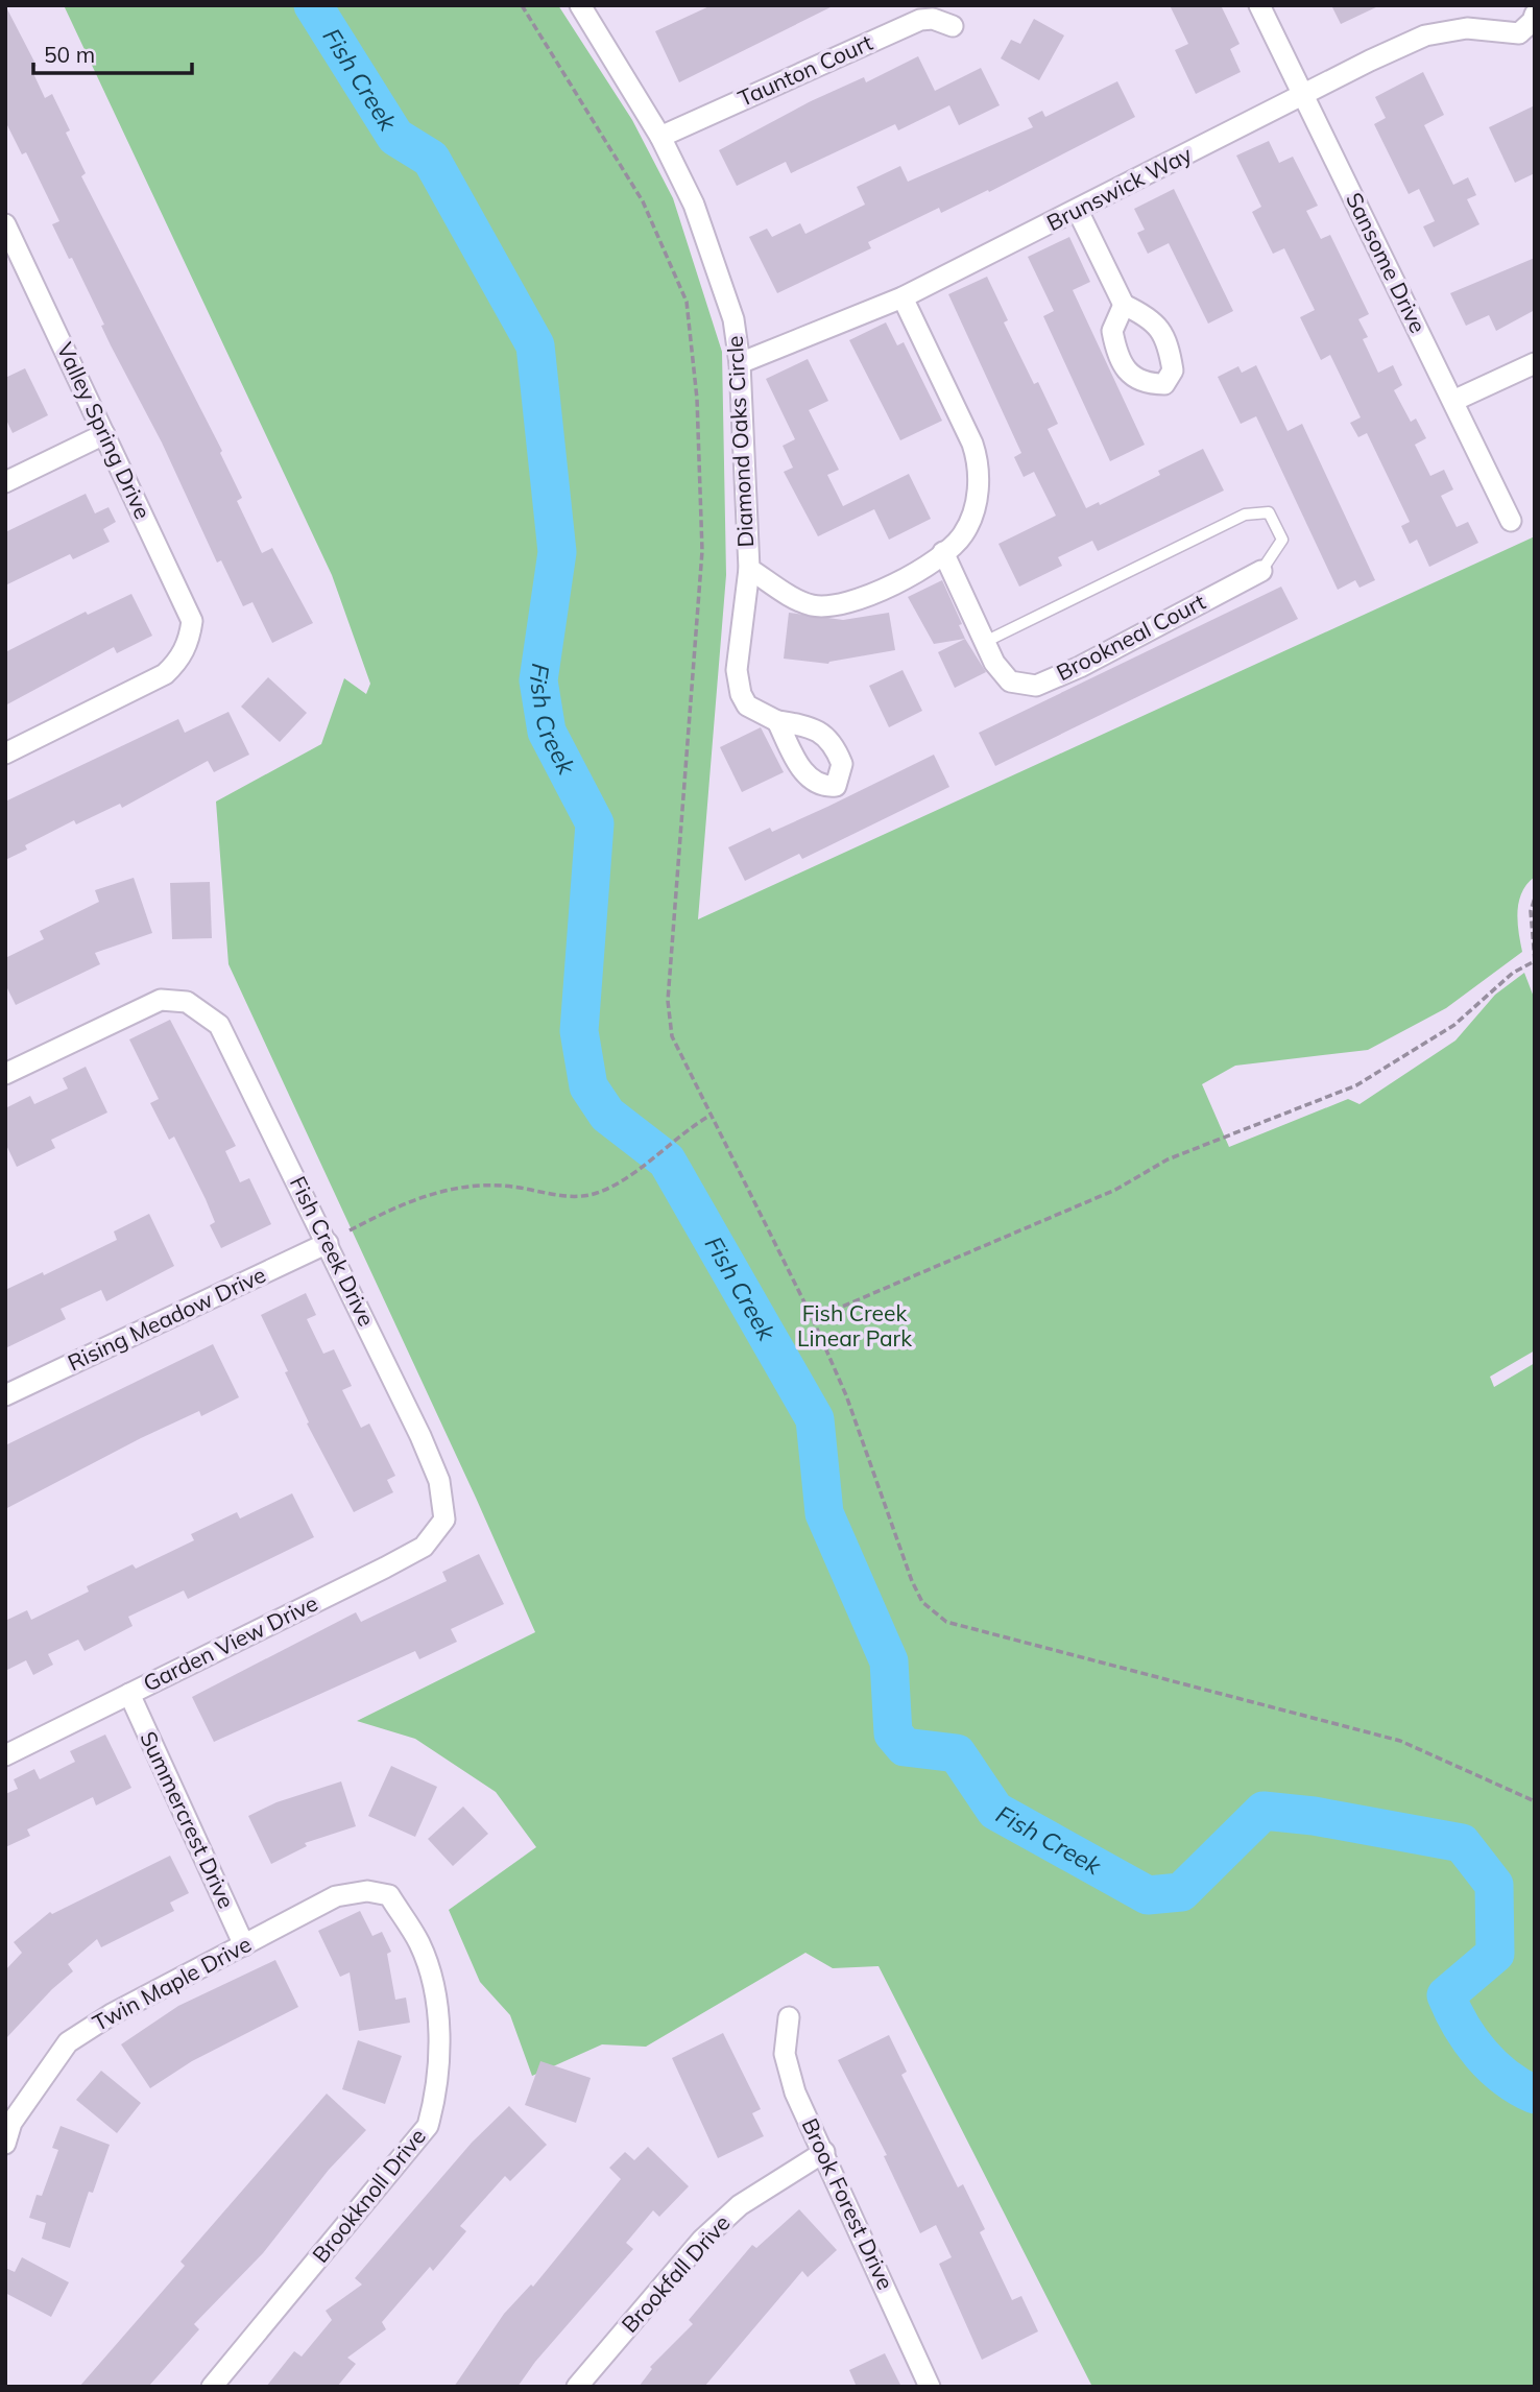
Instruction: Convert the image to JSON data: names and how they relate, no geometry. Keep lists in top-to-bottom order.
{
  "streets": {
    "street": [
      "Taunton Court",
      "Brunswick Way",
      "Sansome Drive",
      "Valley Spring Drive",
      "Diamond Oaks Circle",
      "Brookneal Court",
      "Fish Creek Drive",
      "Rising Meadow Drive",
      "Garden View Drive",
      "Summercrest Drive",
      "Twin Maple Drive",
      "Brookknoll Drive",
      "Brook Forest Drive",
      "Brookfall Drive"
    ]
  },
  "crossings": [
    ["Taunton Court", "Diamond Oaks Circle"],
    ["Brunswick Way", "Sansome Drive"],
    ["Brunswick Way", "Diamond Oaks Circle"],
    ["Fish Creek Drive", "Rising Meadow Drive"],
    ["Fish Creek Drive", "Garden View Drive"],
    ["Garden View Drive", "Summercrest Drive"],
    ["Summercrest Drive", "Twin Maple Drive"],
    ["Twin Maple Drive", "Brookknoll Drive"],
    ["Brook Forest Drive", "Brookfall Drive"]
  ],
  "water": ["Fish Creek"],
  "parks": ["Fish Creek Linear Park"],
  "scale_bar": "50 m"
}
